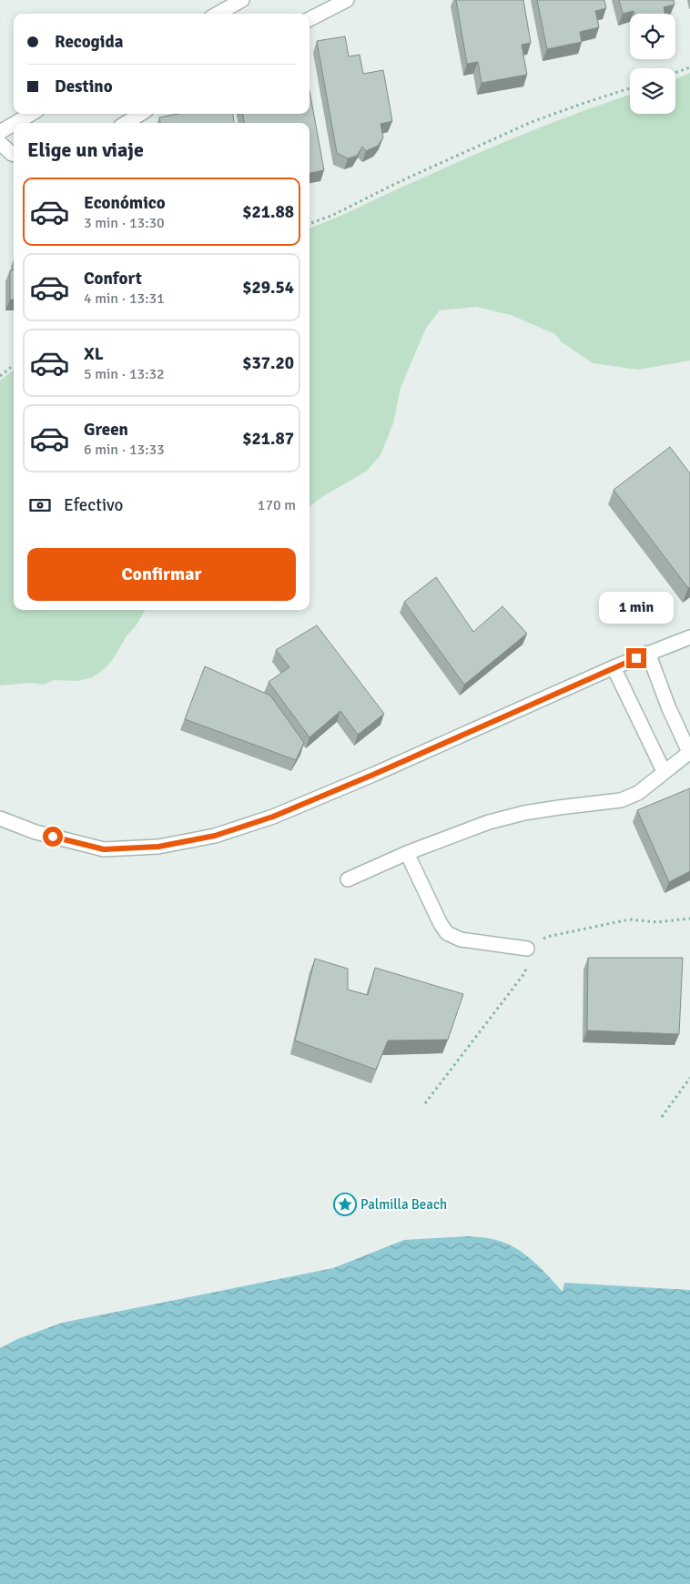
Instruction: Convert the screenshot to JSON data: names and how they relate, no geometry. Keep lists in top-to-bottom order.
{
  "places": {
    "place": ["Palmilla Beach"]
  },
  "page": {
    "banner": ["Recogida", "Destino"],
    "heading": "Elige un viaje",
    "list": [
      {
        "name": "Económico",
        "note": "3 min · 13:30",
        "value": "$21.88"
      },
      {
        "name": "Confort",
        "note": "4 min · 13:31",
        "value": "$29.54"
      },
      {
        "name": "XL",
        "note": "5 min · 13:32",
        "value": "$37.20"
      },
      {
        "name": "Green",
        "note": "6 min · 13:33",
        "value": "$21.87"
      }
    ],
    "pay": ["Efectivo", "170 m"],
    "buttons": "Confirmar",
    "bubble": "1 min"
  }
}
